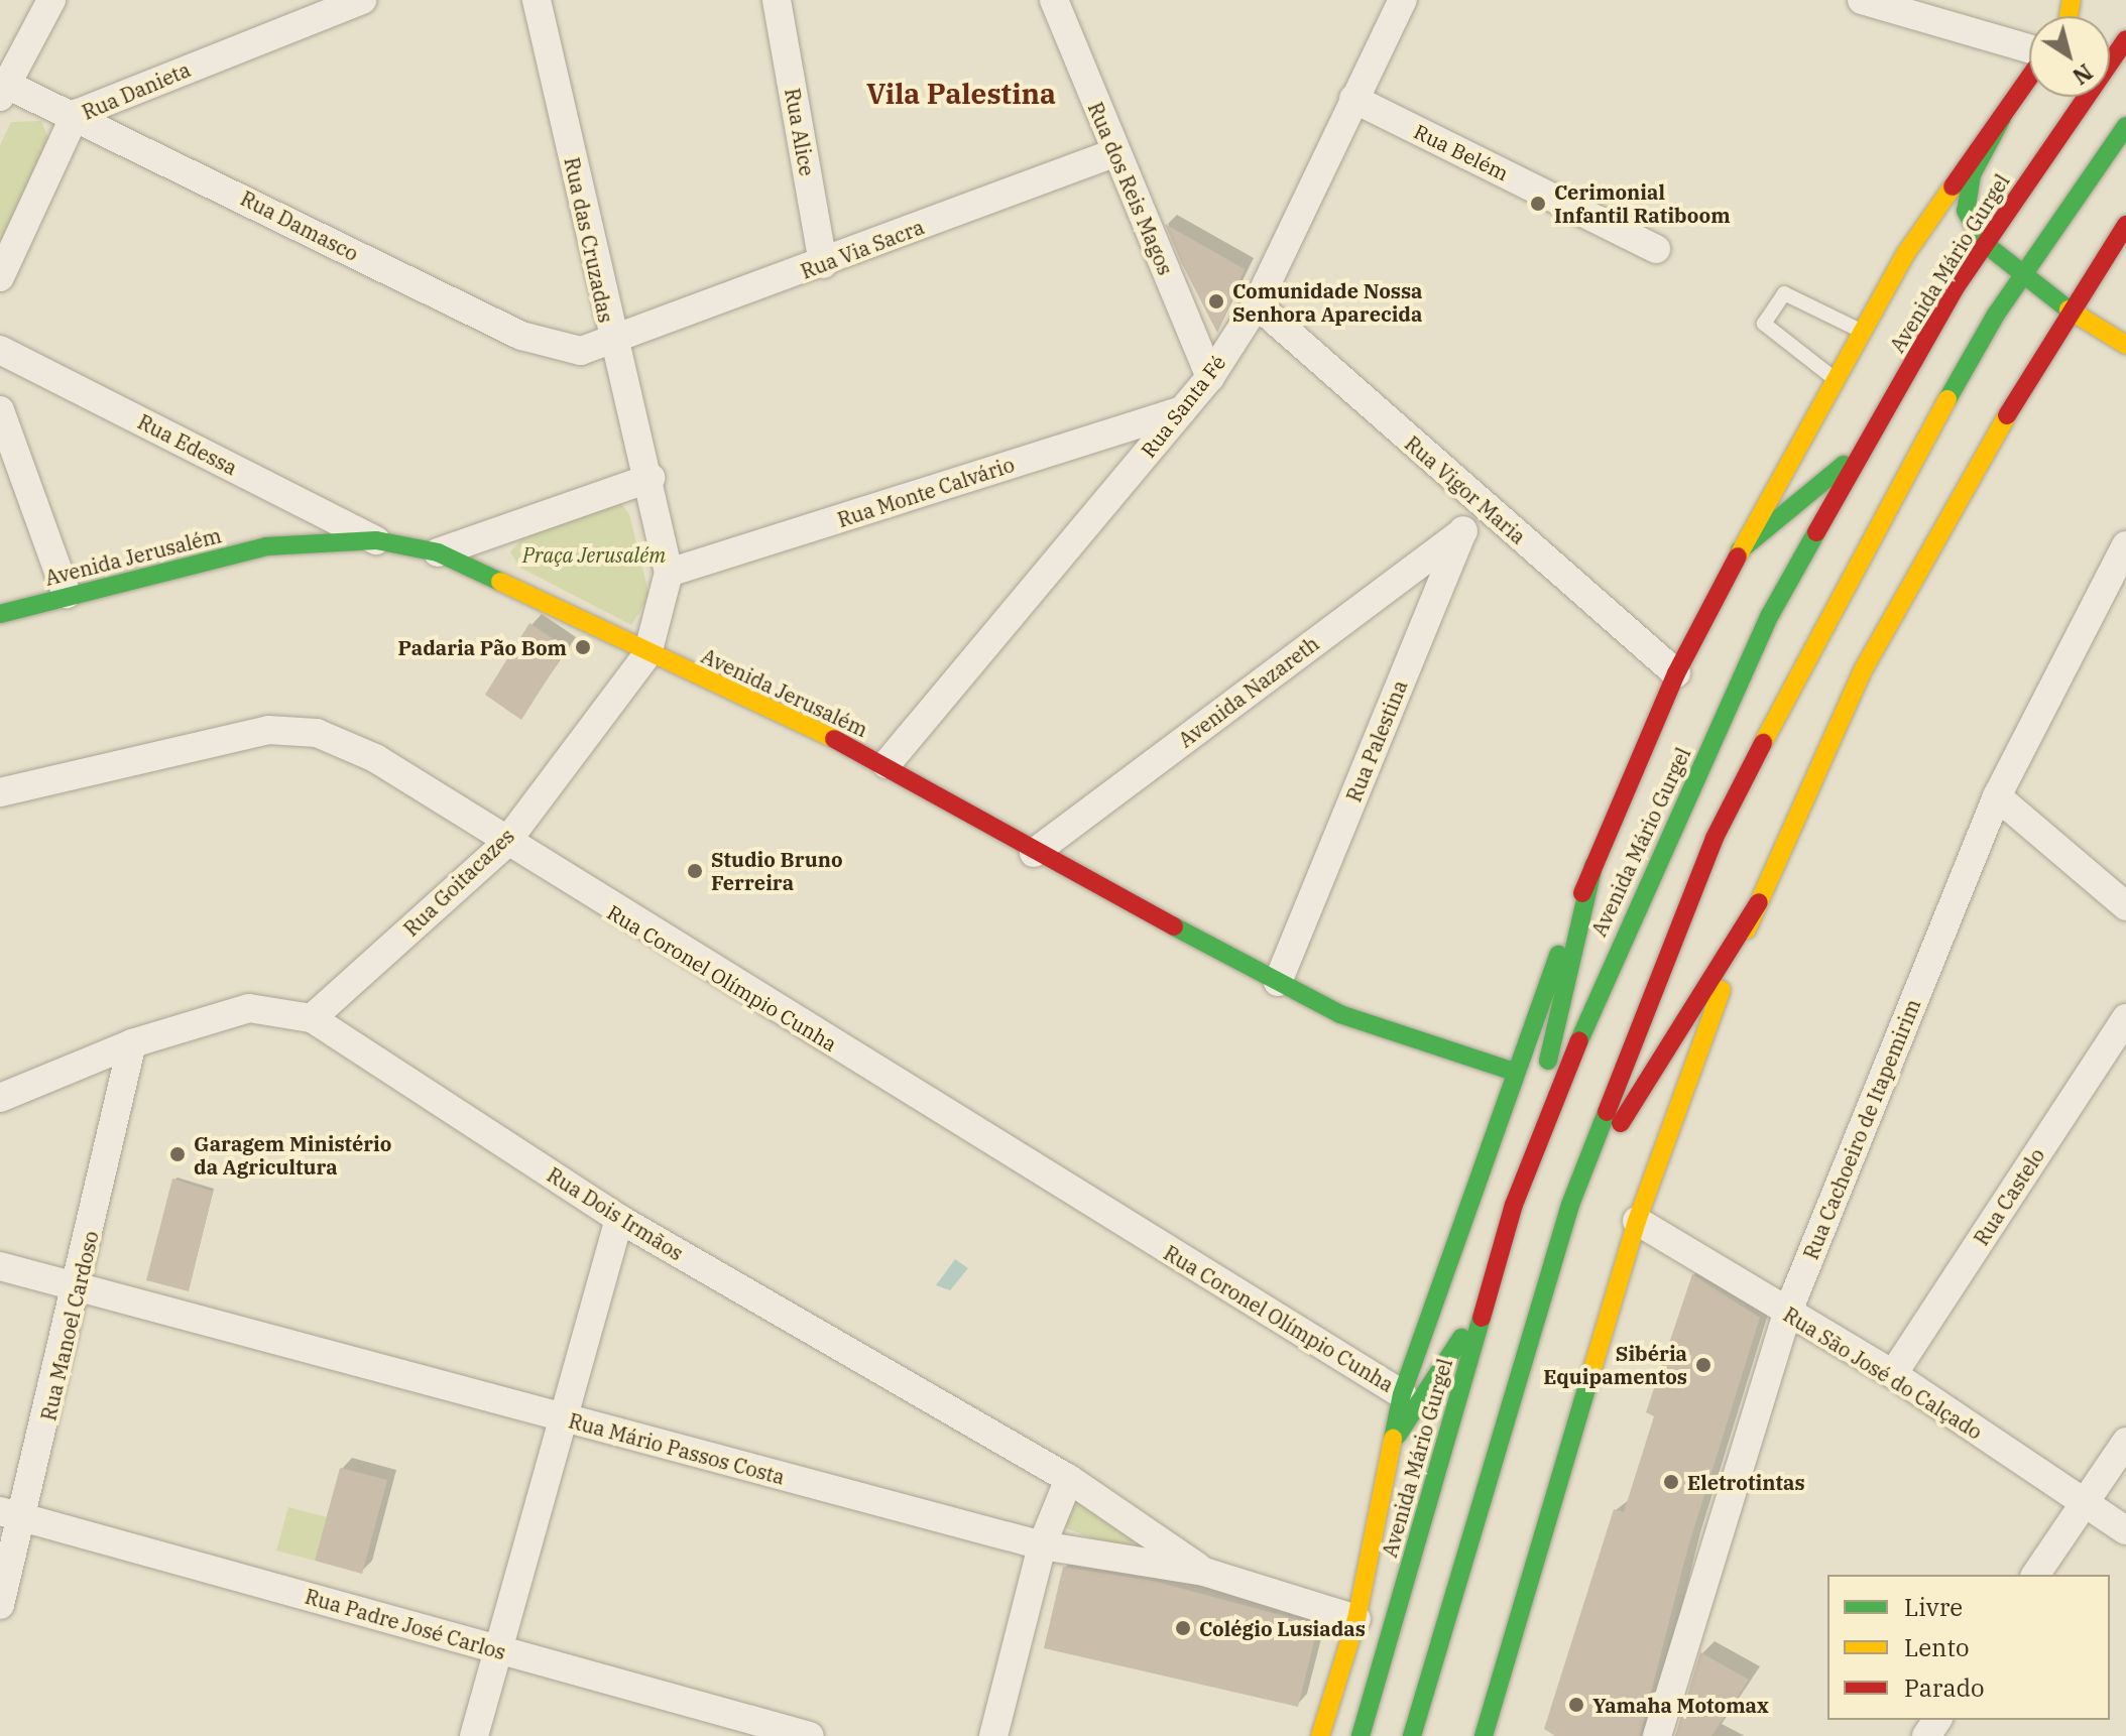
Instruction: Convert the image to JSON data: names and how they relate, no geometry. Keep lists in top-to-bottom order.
{
  "streets": {
    "main road": ["Avenida Mário Gurgel", "Avenida Jerusalém"],
    "street": [
      "Rua Danieta",
      "Rua Alice",
      "Rua Belém",
      "Rua dos Reis Magos",
      "Rua Damasco",
      "Rua das Cruzadas",
      "Rua Via Sacra",
      "Rua Santa Fé",
      "Rua Edessa",
      "Rua Vigor Maria",
      "Rua Monte Calvário",
      "Avenida Nazareth",
      "Rua Palestina",
      "Rua Goitacazes",
      "Rua Coronel Olímpio Cunha",
      "Rua Cachoeiro de Itapemirim",
      "Rua Castelo",
      "Rua Dois Irmãos",
      "Rua Manoel Cardoso",
      "Rua São José do Calçado",
      "Rua Mário Passos Costa",
      "Rua Padre José Carlos"
    ]
  },
  "crossings": [
    ["Rua Danieta", "Rua Damasco"],
    ["Rua Alice", "Rua Via Sacra"],
    ["Rua Belém", "Rua Santa Fé"],
    ["Rua dos Reis Magos", "Rua Via Sacra"],
    ["Rua dos Reis Magos", "Rua Santa Fé"],
    ["Rua Damasco", "Rua das Cruzadas"],
    ["Rua Damasco", "Rua Via Sacra"],
    ["Rua das Cruzadas", "Rua Via Sacra"],
    ["Rua das Cruzadas", "Rua Monte Calvário"],
    ["Rua das Cruzadas", "Avenida Jerusalém"],
    ["Rua das Cruzadas", "Rua Goitacazes"],
    ["Avenida Mário Gurgel", "Rua Vigor Maria"],
    ["Avenida Mário Gurgel", "Avenida Jerusalém"],
    ["Avenida Mário Gurgel", "Rua Coronel Olímpio Cunha"],
    ["Avenida Mário Gurgel", "Rua Mário Passos Costa"],
    ["Rua Santa Fé", "Rua Vigor Maria"],
    ["Rua Santa Fé", "Rua Monte Calvário"],
    ["Rua Santa Fé", "Avenida Jerusalém"],
    ["Rua Edessa", "Avenida Jerusalém"],
    ["Rua Vigor Maria", "Rua Palestina"],
    ["Avenida Jerusalém", "Avenida Nazareth"],
    ["Avenida Jerusalém", "Rua Palestina"],
    ["Avenida Jerusalém", "Rua Goitacazes"],
    ["Avenida Nazareth", "Rua Palestina"],
    ["Rua Goitacazes", "Rua Coronel Olímpio Cunha"],
    ["Rua Goitacazes", "Rua Dois Irmãos"],
    ["Rua Cachoeiro de Itapemirim", "Rua São José do Calçado"],
    ["Rua Castelo", "Rua São José do Calçado"],
    ["Rua Dois Irmãos", "Rua Manoel Cardoso"],
    ["Rua Dois Irmãos", "Rua Mário Passos Costa"],
    ["Rua Manoel Cardoso", "Rua Mário Passos Costa"],
    ["Rua Manoel Cardoso", "Rua Padre José Carlos"]
  ],
  "districts": ["Vila Palestina"],
  "parks": ["Praça Jerusalém"],
  "places": [
    "Cerimonial Infantil Ratiboom",
    "Comunidade Nossa Senhora Aparecida",
    "Padaria Pão Bom",
    "Studio Bruno Ferreira",
    "Garagem Ministério da Agricultura",
    "Sibéria Equipamentos",
    "Eletrotintas",
    "Colégio Lusiadas",
    "Yamaha Motomax"
  ],
  "legend": ["Livre", "Lento", "Parado"],
  "north": "bottom right"
}
